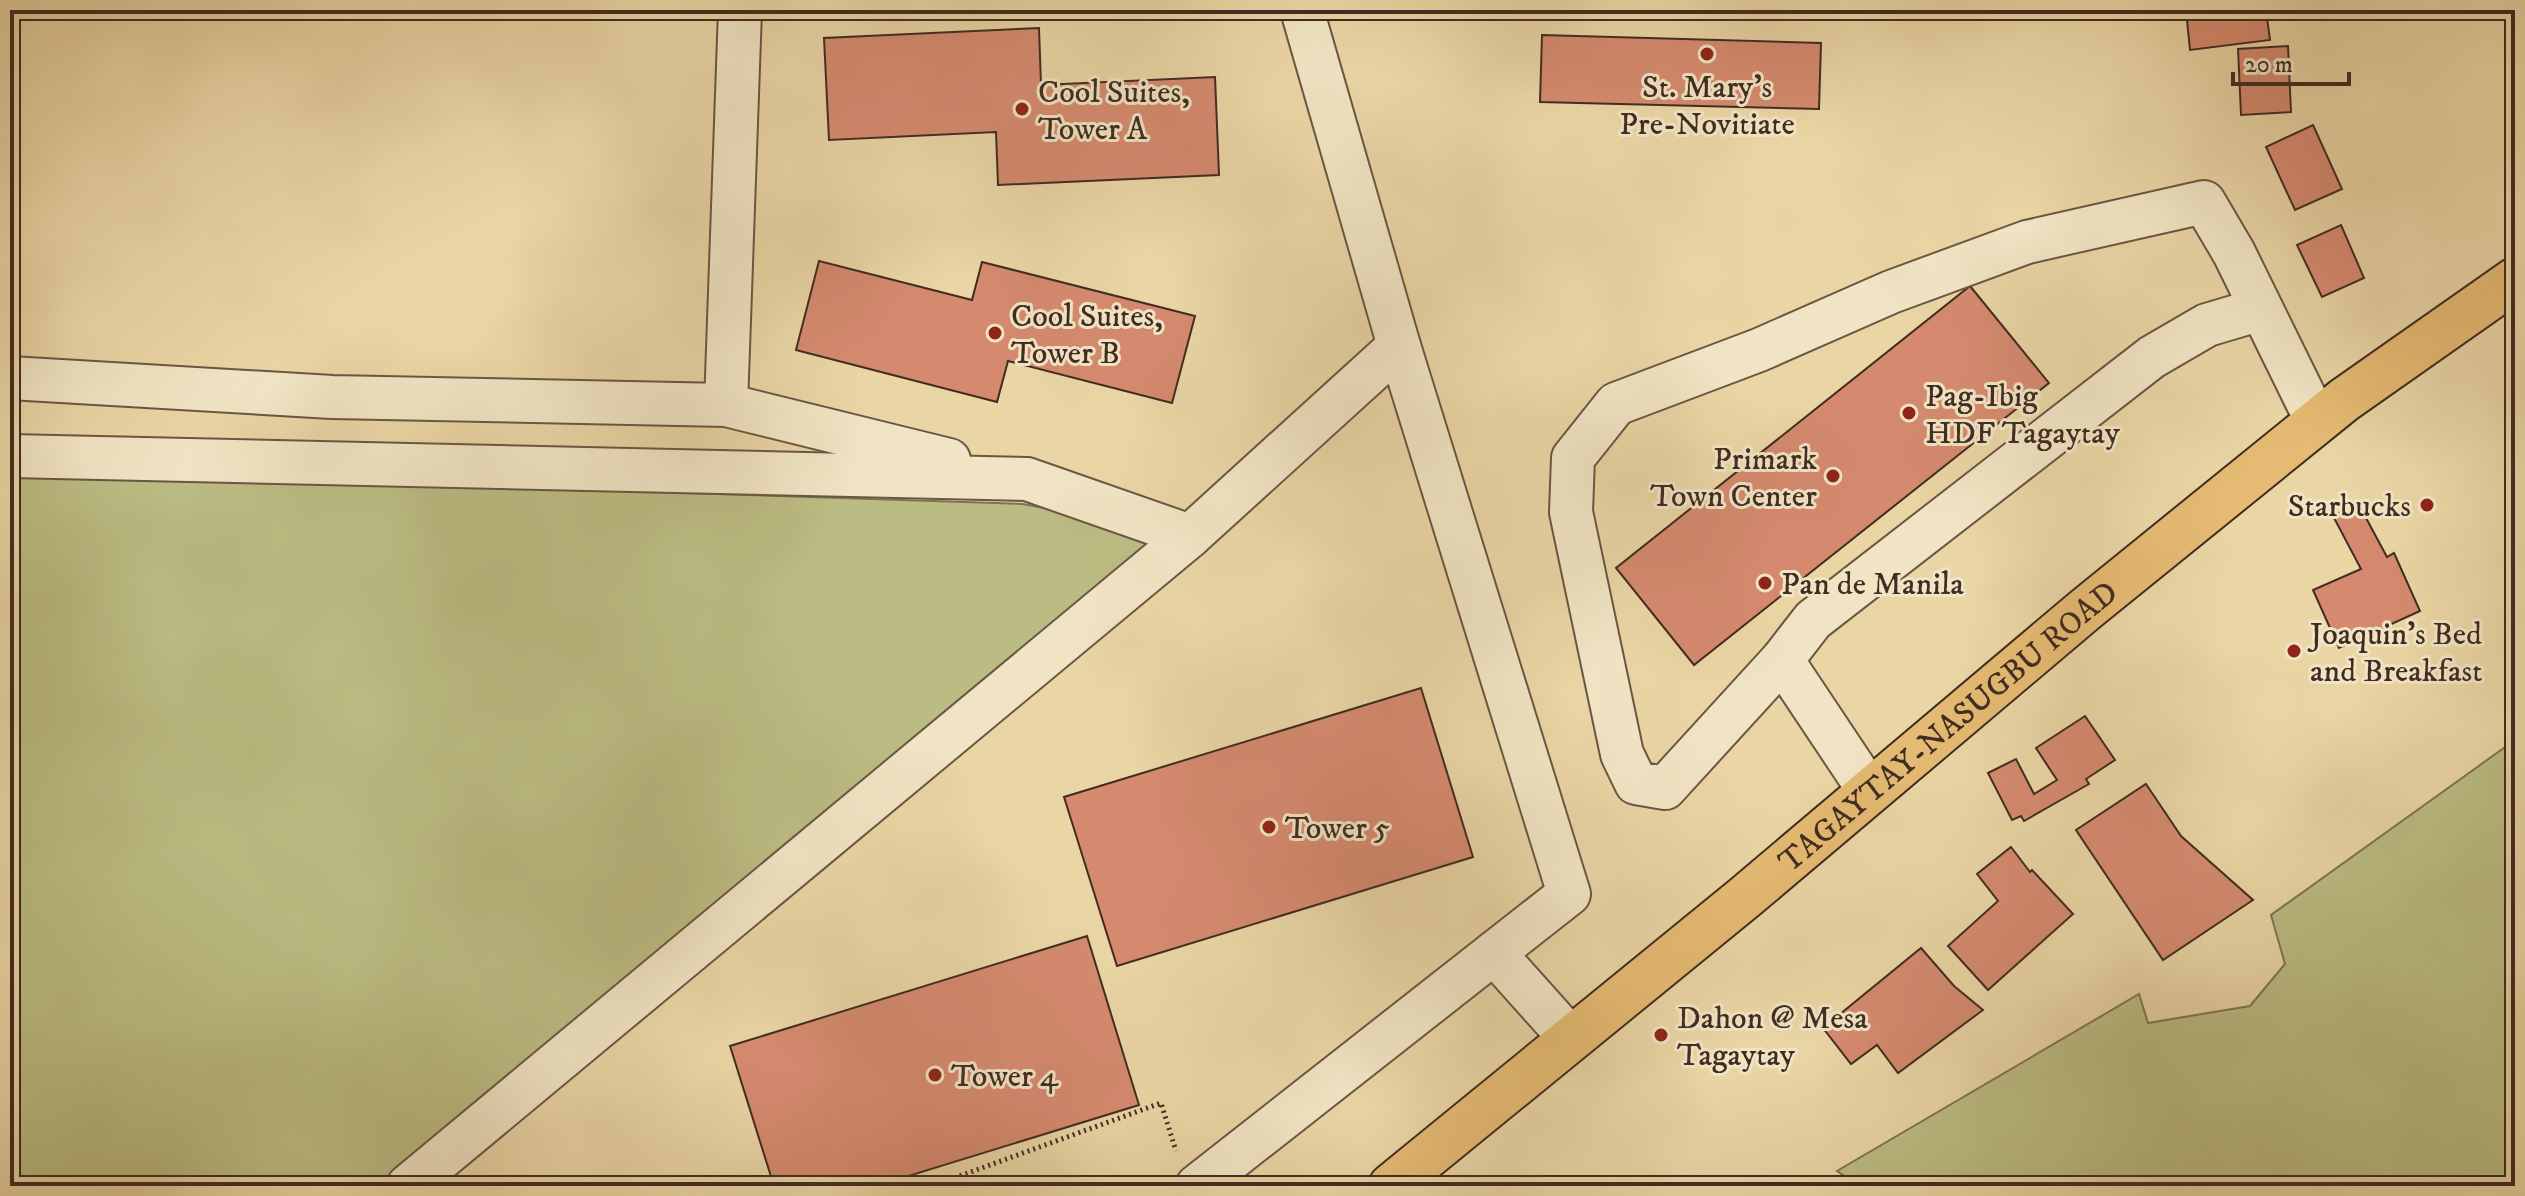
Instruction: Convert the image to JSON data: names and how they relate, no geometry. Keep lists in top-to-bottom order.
{
  "streets": {
    "main road": ["TAGAYTAY-NASUGBU ROAD"]
  },
  "places": [
    "St. Mary's Pre-Novitiate",
    "Cool Suites, Tower A",
    "Cool Suites, Tower B",
    "Pag-Ibig HDF Tagaytay",
    "Primark Town Center",
    "Starbucks",
    "Pan de Manila",
    "Joaquin's Bed and Breakfast",
    "Tower 5",
    "Dahon @ Mesa Tagaytay",
    "Tower 4"
  ],
  "scale_bar": "20 m"
}
